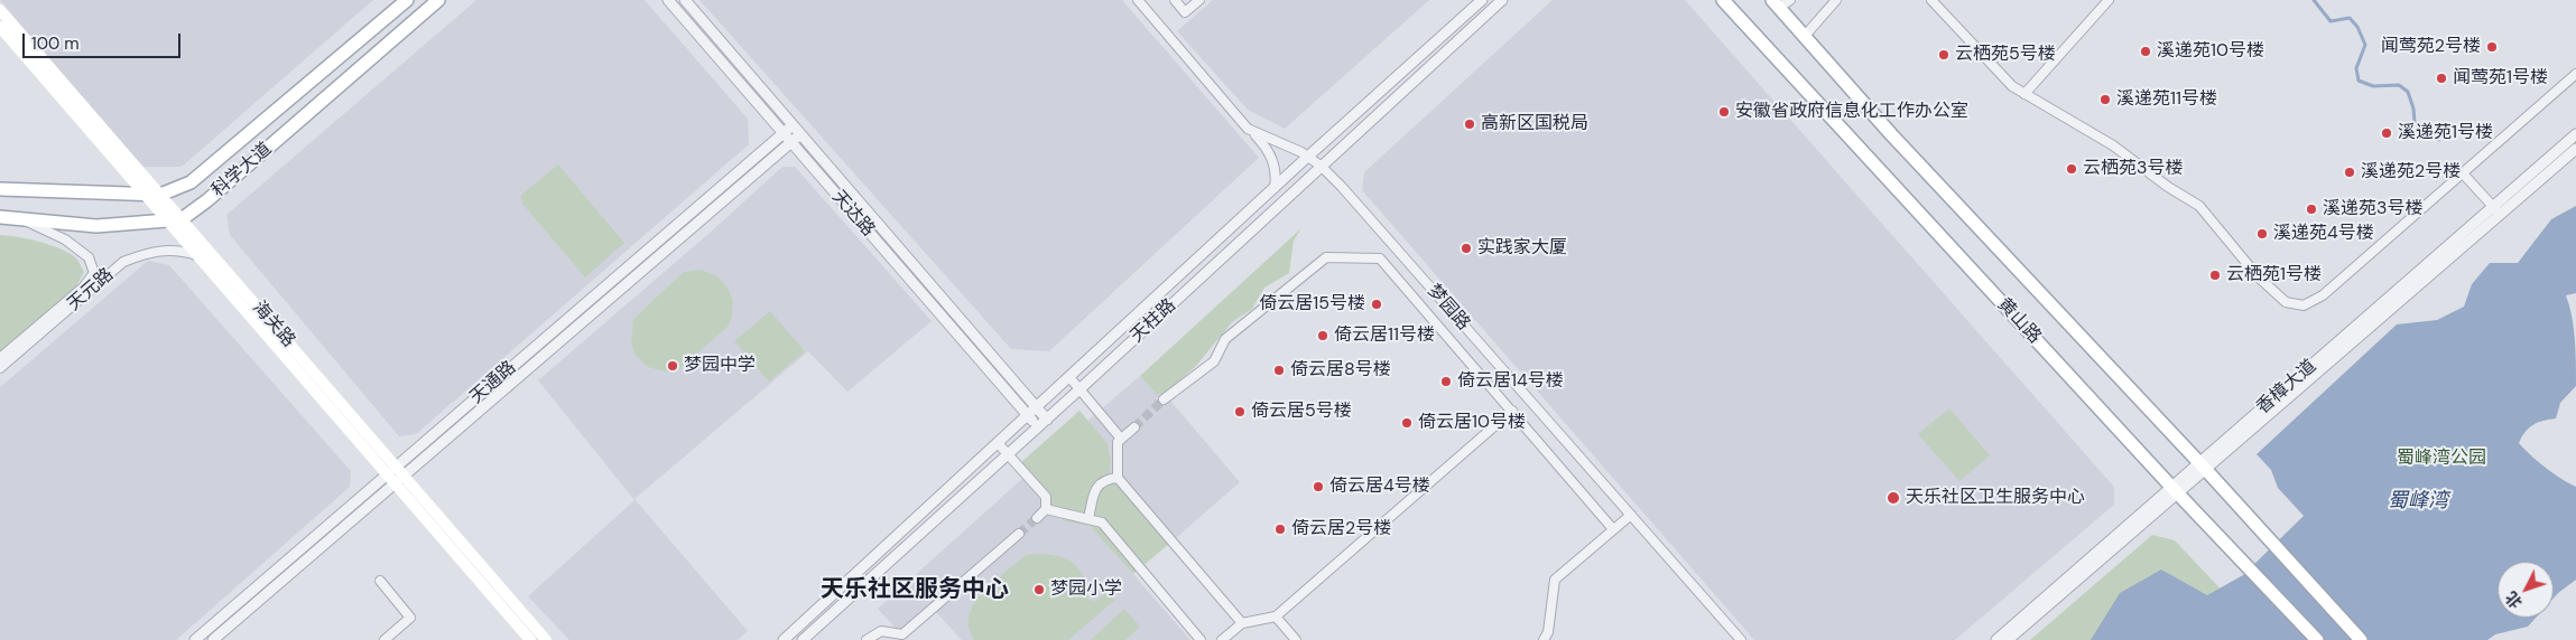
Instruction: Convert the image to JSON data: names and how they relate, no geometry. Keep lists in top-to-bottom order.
{
  "streets": {
    "main road": ["科学大道", "黄山路", "海关路"],
    "street": [
      "天达路",
      "天元路",
      "梦园路",
      "天柱路",
      "天通路",
      "香樟大道"
    ]
  },
  "crossings": [
    ["科学大道", "海关路"],
    ["天达路", "天柱路"],
    ["天达路", "天通路"],
    ["天元路", "海关路"],
    ["梦园路", "天柱路"],
    ["黄山路", "香樟大道"],
    ["海关路", "天通路"]
  ],
  "districts": ["天乐社区服务中心"],
  "water": ["蜀峰湾"],
  "parks": ["蜀峰湾公园"],
  "places": [
    "闻莺苑2号楼",
    "溪递苑10号楼",
    "云栖苑5号楼",
    "闻莺苑1号楼",
    "溪递苑11号楼",
    "安徽省政府信息化工作办公室",
    "高新区国税局",
    "溪递苑1号楼",
    "云栖苑3号楼",
    "溪递苑2号楼",
    "溪递苑3号楼",
    "溪递苑4号楼",
    "实践家大厦",
    "云栖苑1号楼",
    "倚云居15号楼",
    "倚云居11号楼",
    "梦园中学",
    "倚云居8号楼",
    "倚云居14号楼",
    "倚云居5号楼",
    "倚云居10号楼",
    "倚云居4号楼",
    "天乐社区卫生服务中心",
    "倚云居2号楼",
    "梦园小学"
  ],
  "scale_bar": "100 m",
  "north": "bottom left"
}
